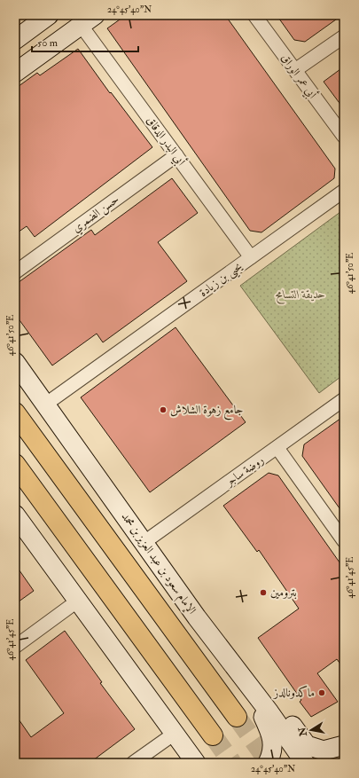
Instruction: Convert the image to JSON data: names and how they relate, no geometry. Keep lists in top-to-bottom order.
{
  "streets": {
    "street": [
      "أبي عمر الوراق",
      "أبي البدر الدقاق",
      "حسن الضمري",
      "يحيى بن زيادة",
      "روضة ساجر",
      "الإمام سعود بن عبد العزيز بن محمد"
    ]
  },
  "crossings": [
    ["أبي البدر الدقاق", "حسن الضمري"],
    ["أبي البدر الدقاق", "يحيى بن زيادة"],
    ["يحيى بن زيادة", "الإمام سعود بن عبد العزيز بن محمد"],
    ["روضة ساجر", "الإمام سعود بن عبد العزيز بن محمد"]
  ],
  "parks": ["حديقة التسامح"],
  "places": ["جامع زهوة الشلاش", "بترومين", "ماكدونالدز"],
  "scale_bar": "50 m",
  "north": "left",
  "coordinates": ["24°45'40\"N", "46°41'50\"E", "46°41'45\"E"]
}
